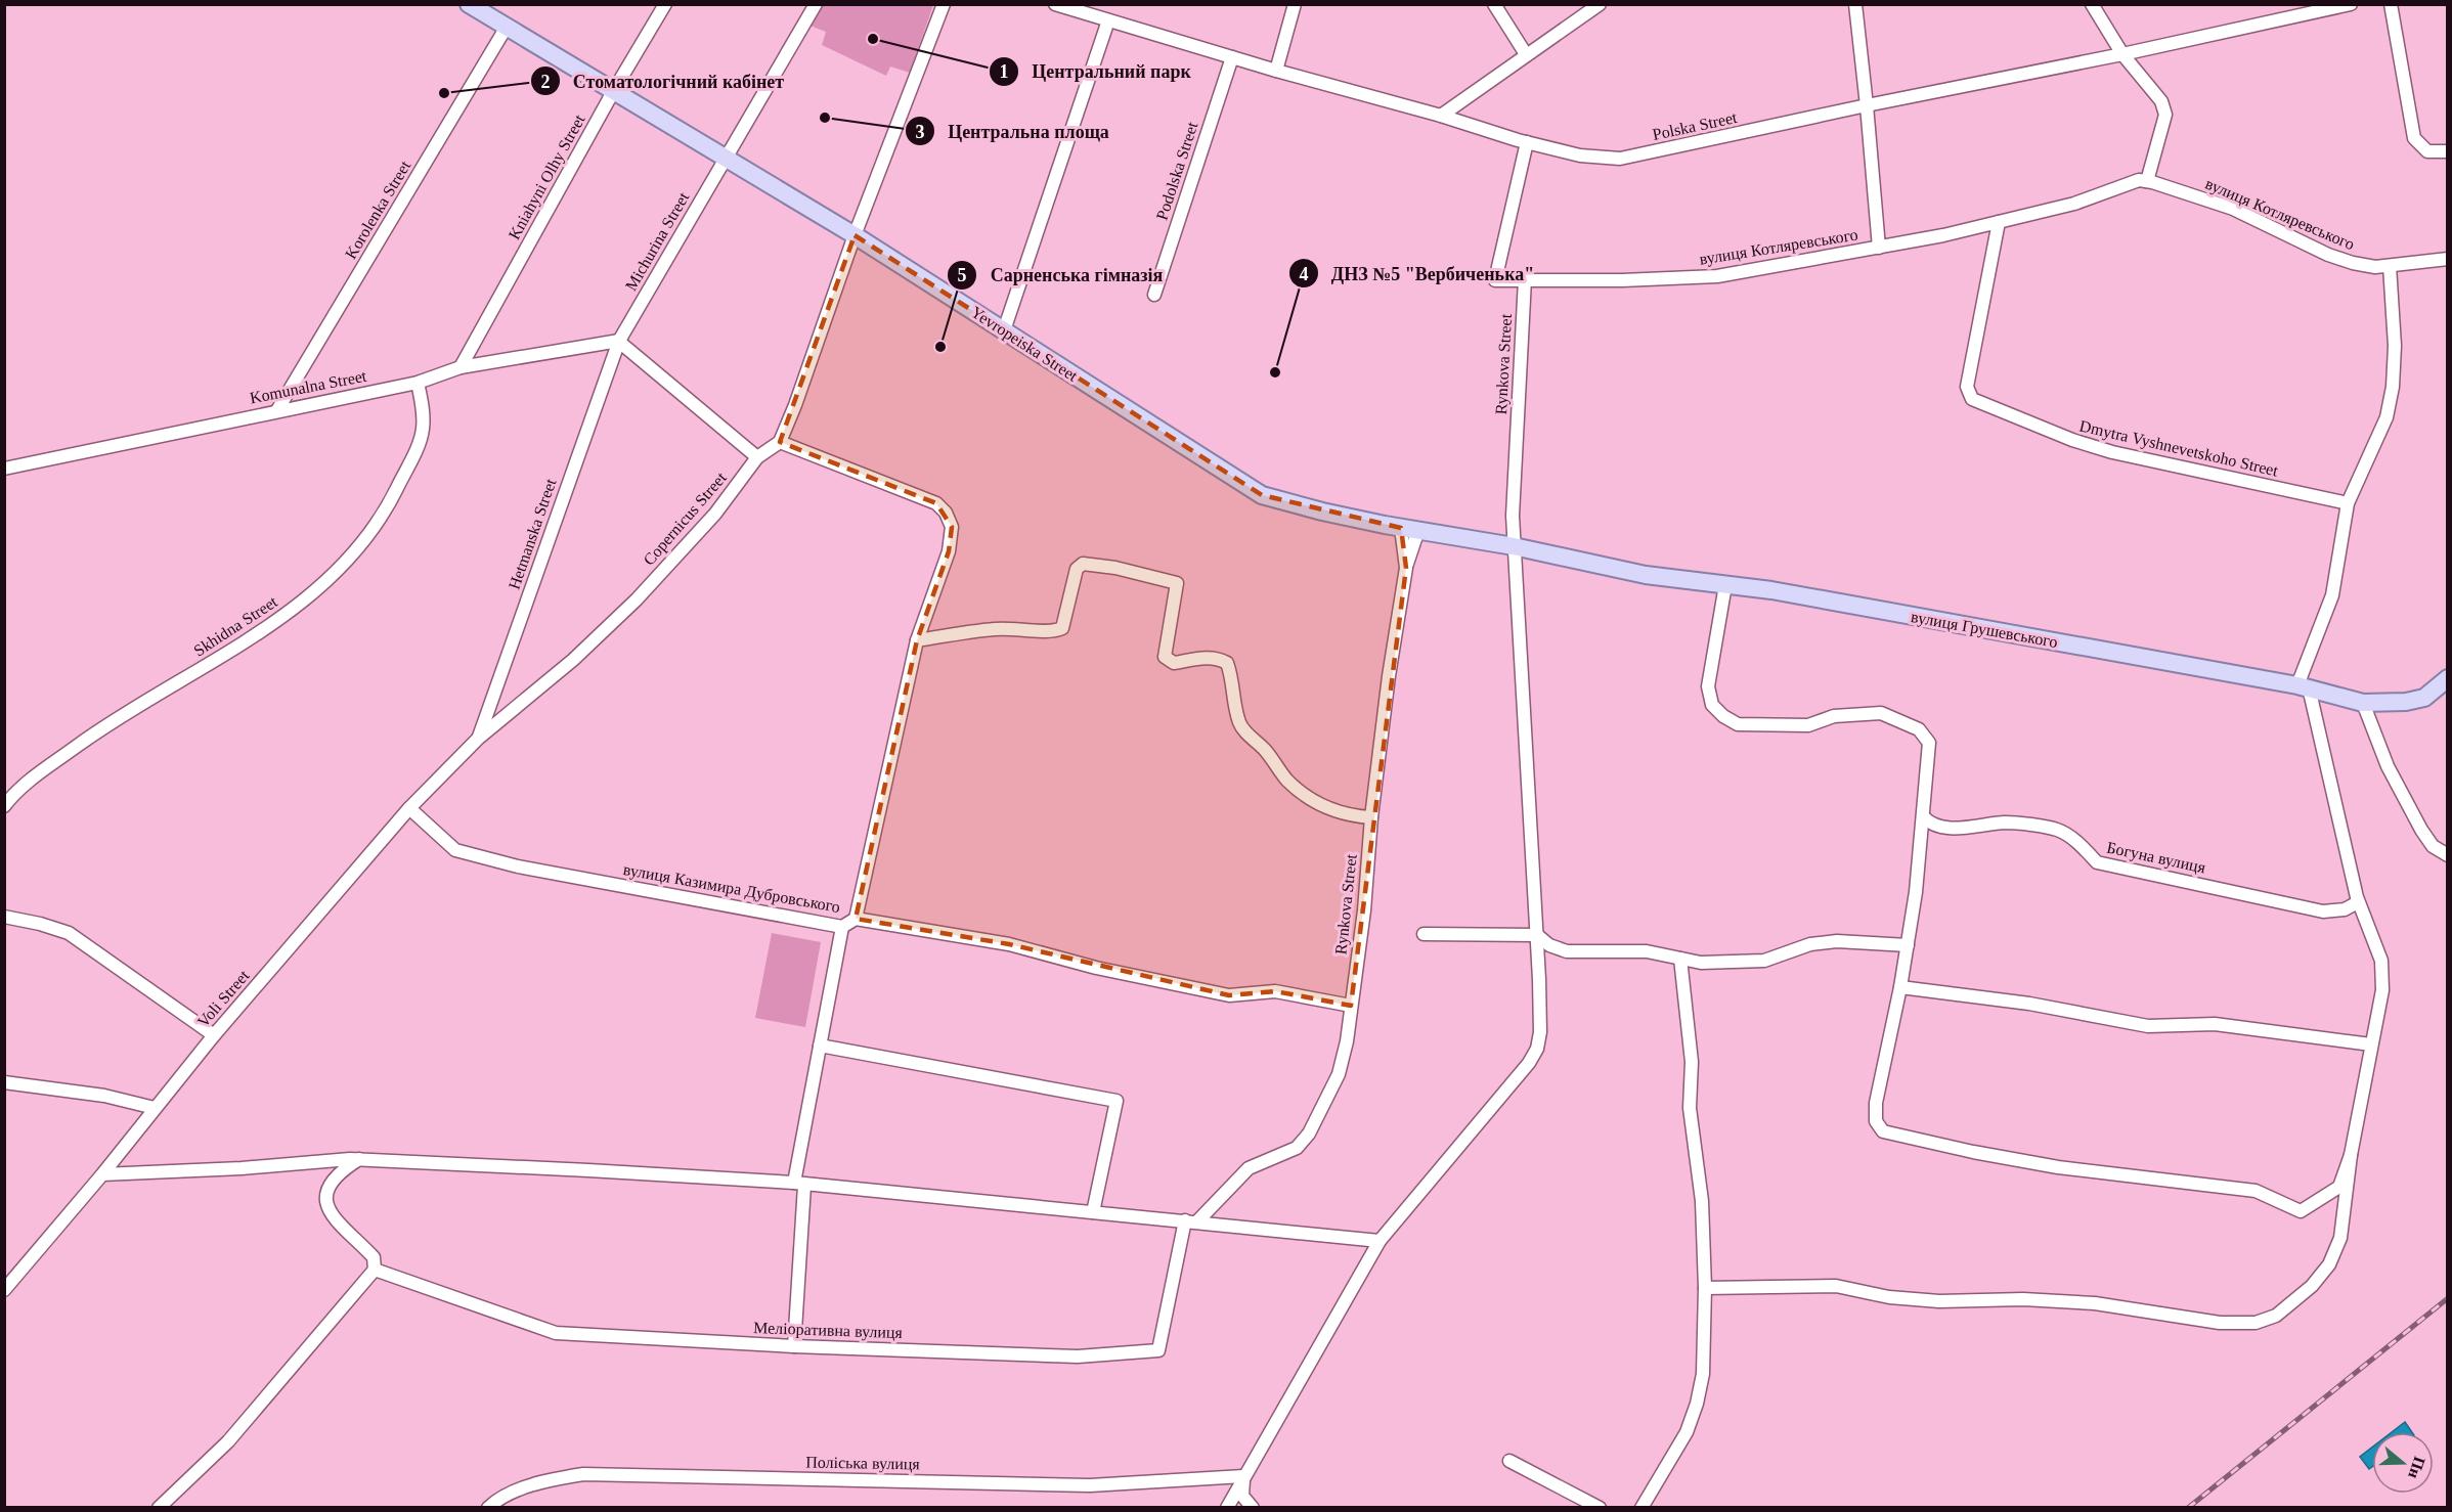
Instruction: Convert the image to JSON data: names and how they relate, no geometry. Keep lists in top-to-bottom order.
{
  "streets": {
    "main road": ["Yevropeiska Street", "вулиця Грушевського"],
    "street": [
      "Polska Street",
      "Podolska Street",
      "Kniahyni Olhy Street",
      "Korolenka Street",
      "вулиця Котляревського",
      "Michurina Street",
      "Rynkova Street",
      "Komunalna Street",
      "Dmytra Vyshnevetskoho Street",
      "Copernicus Street",
      "Hetmanska Street",
      "Skhidna Street",
      "Богуна вулиця",
      "вулиця Казимира Дубровського",
      "Voli Street",
      "Меліоративна вулиця",
      "Поліська вулиця"
    ]
  },
  "crossings": [
    ["Polska Street", "Podolska Street"],
    ["Kniahyni Olhy Street", "Yevropeiska Street"],
    ["Kniahyni Olhy Street", "Komunalna Street"],
    ["Korolenka Street", "Yevropeiska Street"],
    ["Korolenka Street", "Komunalna Street"],
    ["вулиця Котляревського", "Rynkova Street"],
    ["вулиця Котляревського", "Dmytra Vyshnevetskoho Street"],
    ["Michurina Street", "Yevropeiska Street"],
    ["Michurina Street", "Komunalna Street"],
    ["Michurina Street", "Hetmanska Street"],
    ["Yevropeiska Street", "Rynkova Street"],
    ["Yevropeiska Street", "вулиця Грушевського"],
    ["Rynkova Street", "вулиця Грушевського"],
    ["Rynkova Street", "вулиця Казимира Дубровського"],
    ["Rynkova Street", "Меліоративна вулиця"],
    ["Rynkova Street", "Поліська вулиця"],
    ["Komunalna Street", "Hetmanska Street"],
    ["Komunalna Street", "Skhidna Street"],
    ["Copernicus Street", "Hetmanska Street"],
    ["Copernicus Street", "Voli Street"],
    ["Hetmanska Street", "Voli Street"],
    ["вулиця Казимира Дубровського", "Voli Street"]
  ],
  "places": [
    "Центральний парк",
    "Стоматологічний кабінет",
    "Центральна площа",
    "Сарненська гімназія",
    "ДНЗ №5 \"Вербиченька\""
  ],
  "north": "right"
}
